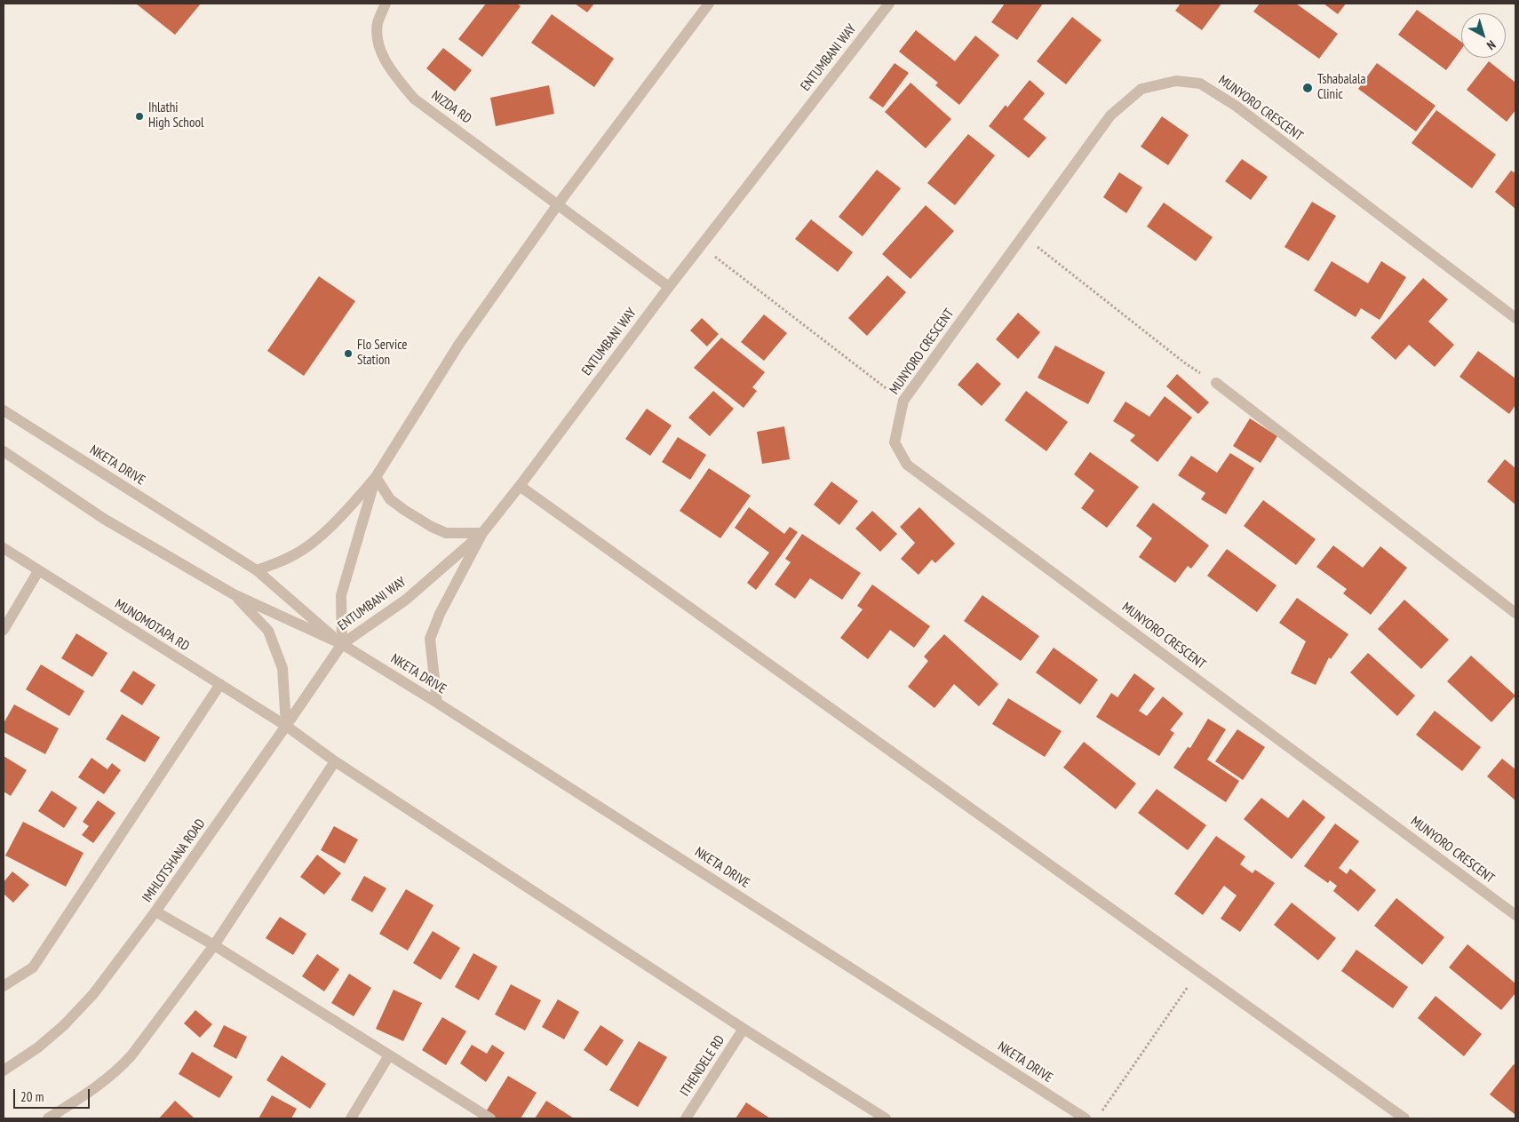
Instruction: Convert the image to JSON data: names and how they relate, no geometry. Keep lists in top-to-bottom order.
{
  "streets": {
    "street": [
      "ENTUMBANI WAY",
      "NIZDA RD",
      "MUNYORO CRESCENT",
      "NKETA DRIVE",
      "MUNOMOTAPA RD",
      "IMHLOTSHANA ROAD",
      "ITHENDELE RD"
    ]
  },
  "crossings": [
    ["ENTUMBANI WAY", "NIZDA RD"],
    ["ENTUMBANI WAY", "NKETA DRIVE"],
    ["ENTUMBANI WAY", "IMHLOTSHANA ROAD"],
    ["NKETA DRIVE", "IMHLOTSHANA ROAD"],
    ["MUNOMOTAPA RD", "IMHLOTSHANA ROAD"],
    ["MUNOMOTAPA RD", "ITHENDELE RD"]
  ],
  "places": ["Tshabalala Clinic", "Ihlathi High School", "Flo Service Station"],
  "scale_bar": "20 m",
  "north": "bottom right"
}
